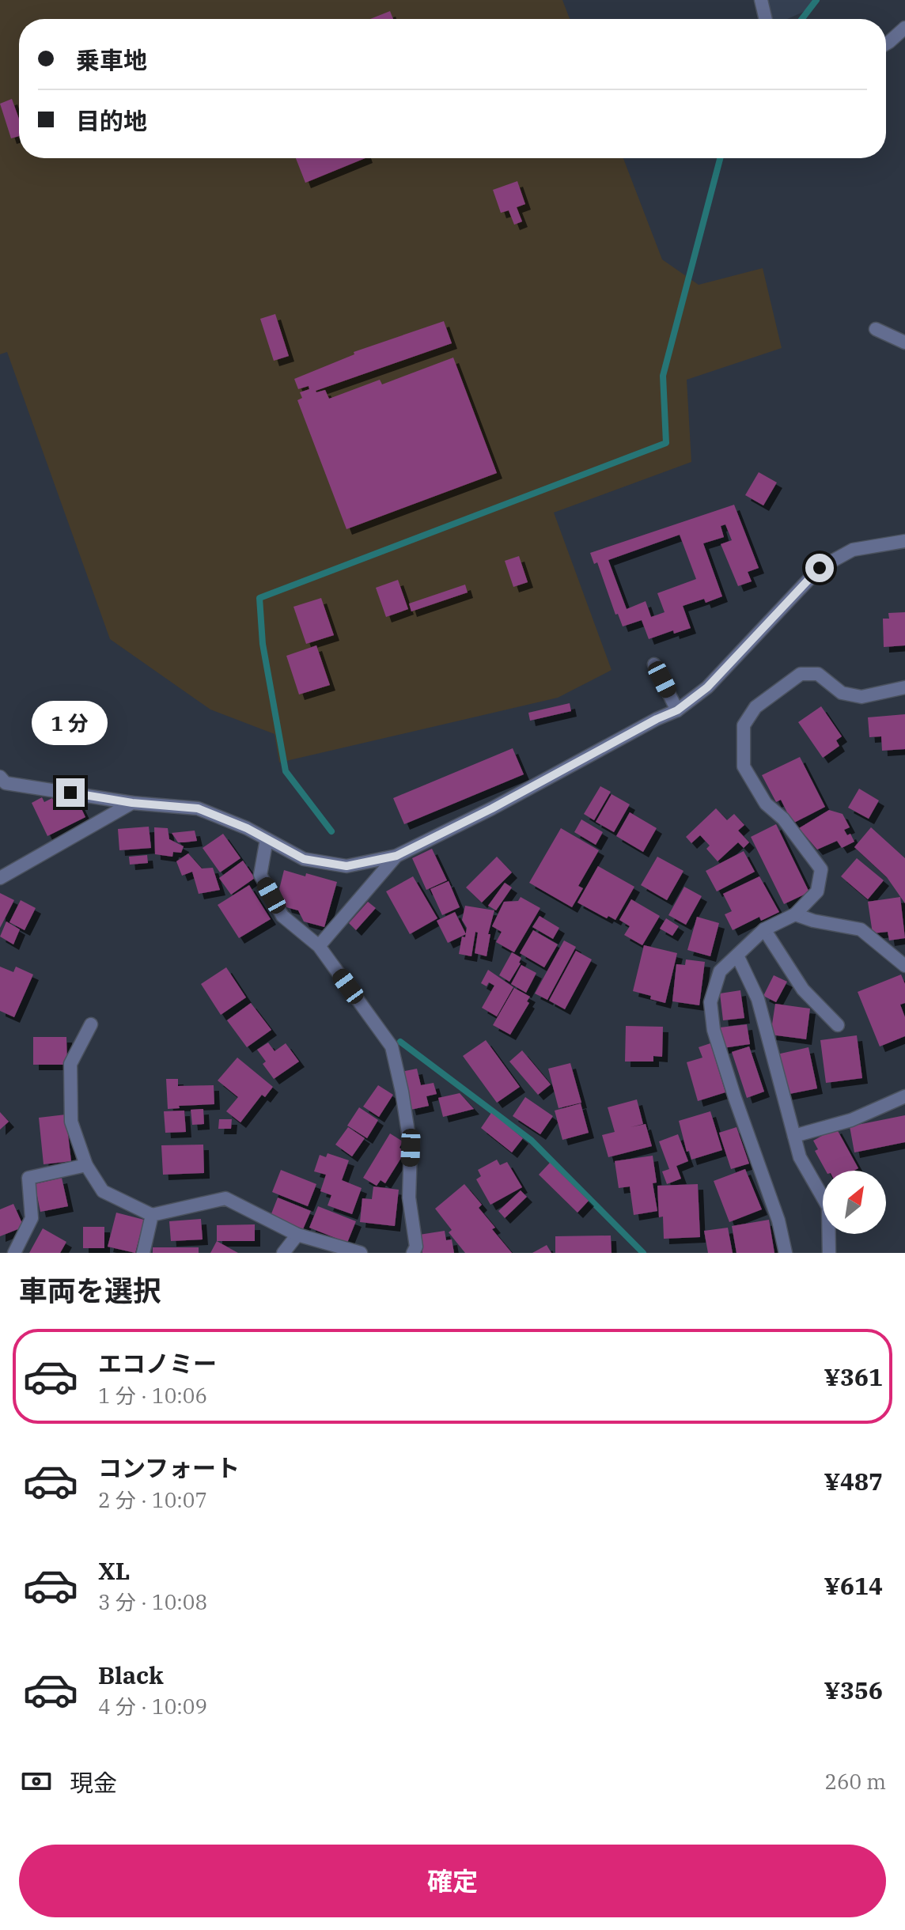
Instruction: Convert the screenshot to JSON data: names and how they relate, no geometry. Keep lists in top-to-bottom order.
{
  "north": "top right",
  "page": {
    "banner": ["乗車地", "目的地"],
    "bubble": "1 分",
    "heading": "車両を選択",
    "list": [
      {
        "name": "エコノミー",
        "note": "1 分 · 10:06",
        "value": "¥361"
      },
      {
        "name": "コンフォート",
        "note": "2 分 · 10:07",
        "value": "¥487"
      },
      {
        "name": "XL",
        "note": "3 分 · 10:08",
        "value": "¥614"
      },
      {
        "name": "Black",
        "note": "4 分 · 10:09",
        "value": "¥356"
      }
    ],
    "pay": ["現金", "260 m"],
    "buttons": "確定"
  }
}
